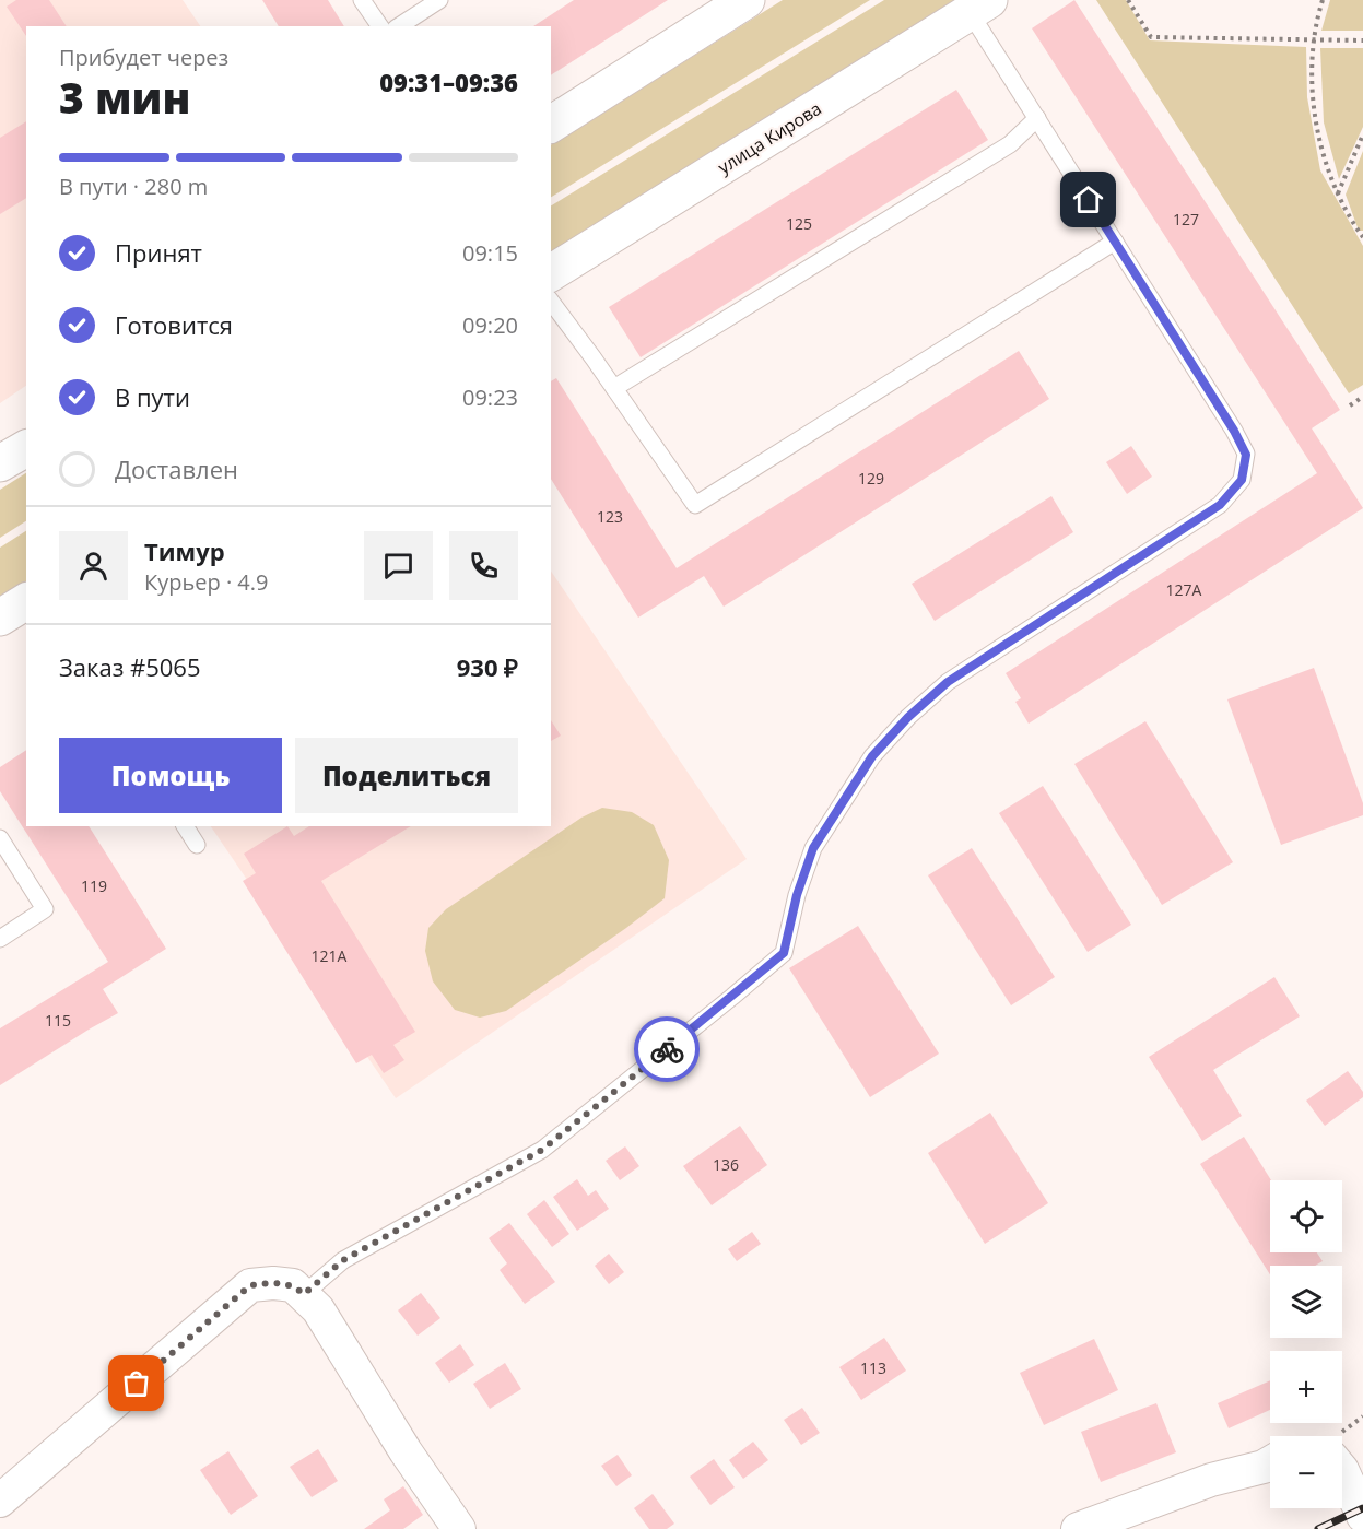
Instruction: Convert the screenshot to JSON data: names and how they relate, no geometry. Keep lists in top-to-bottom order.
{
  "streets": {
    "main road": ["улица Кирова"]
  },
  "house_numbers": [
    "127",
    "125",
    "129",
    "123",
    "127А",
    "119",
    "121А",
    "115",
    "136",
    "113"
  ],
  "page": {
    "heading": ["3 мин", "Прибудет через", "09:31–09:36"],
    "panel": [
      "Тимур",
      "Курьер · 4.9",
      "Заказ #5065",
      "930 ₽"
    ],
    "bar": "В пути · 280 m",
    "list": [
      ["Принят", "09:15"],
      ["Готовится", "09:20"],
      ["В пути", "09:23"],
      "Доставлен"
    ],
    "buttons": ["Помощь", "Поделиться"],
    "map_buttons": ["+", "−"]
  }
}
